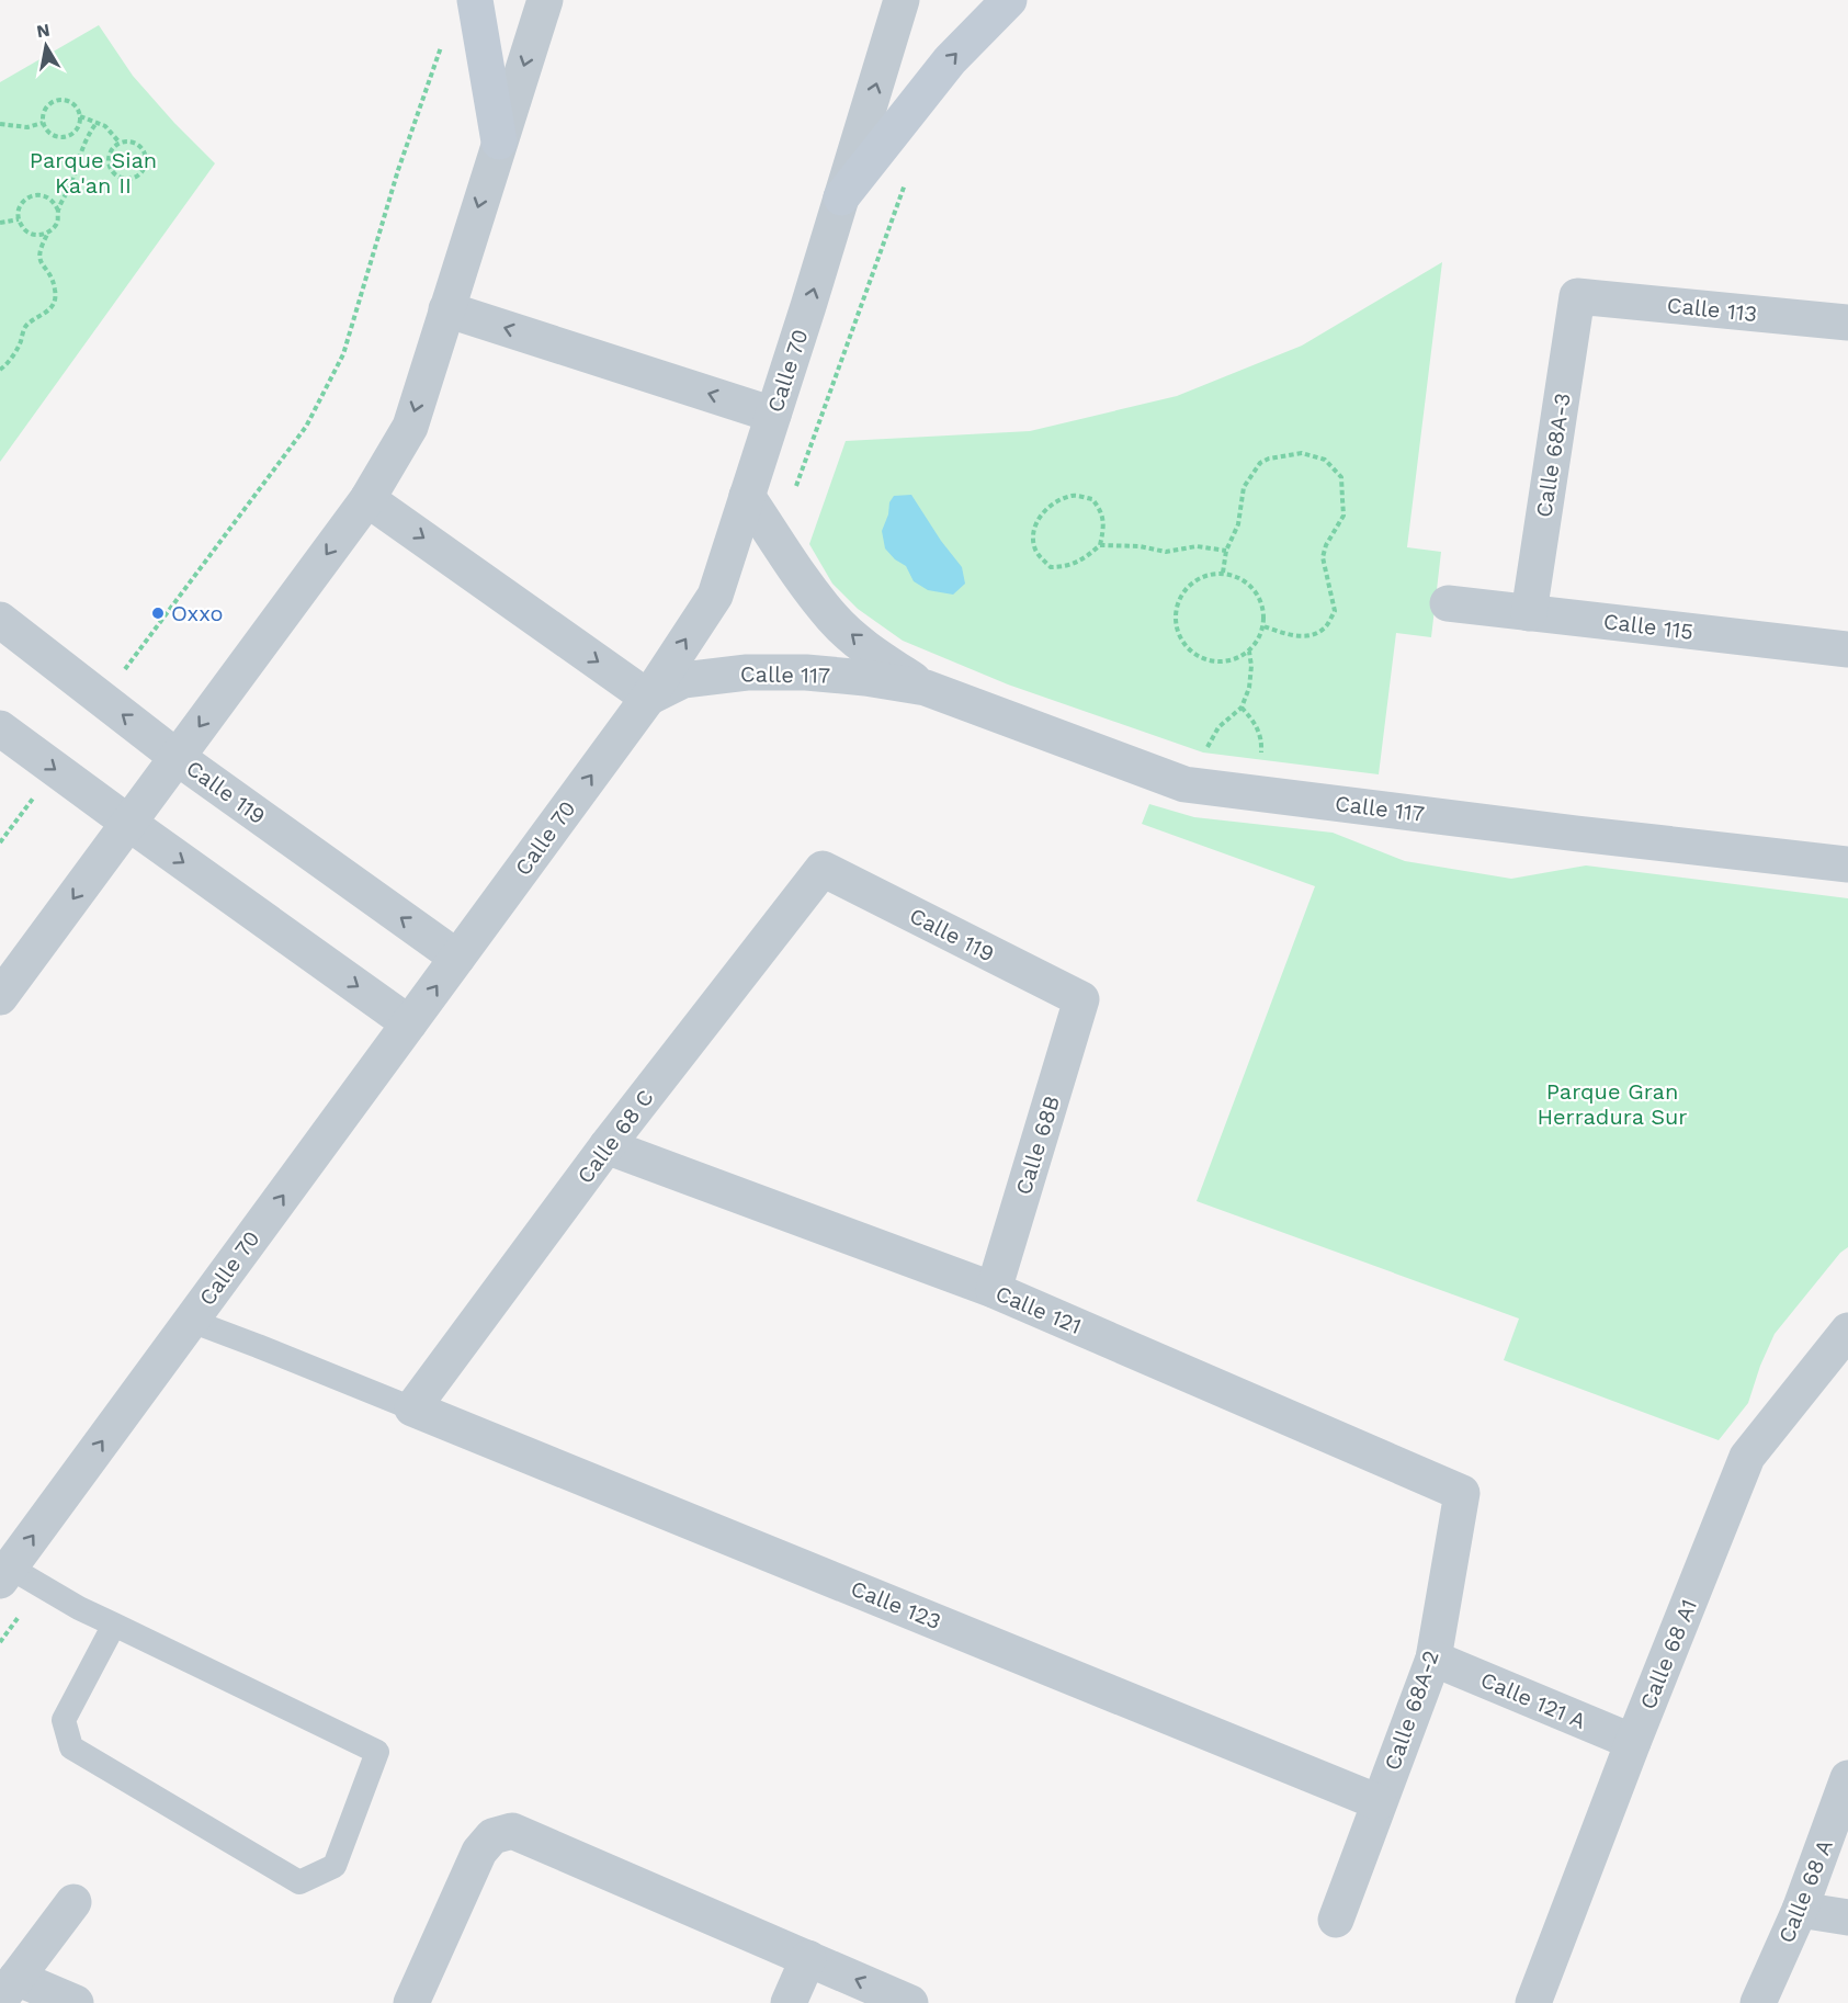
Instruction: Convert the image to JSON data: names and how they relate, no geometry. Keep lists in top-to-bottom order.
{
  "streets": {
    "street": [
      "Calle 113",
      "Calle 70",
      "Calle 68A-3",
      "Calle 115",
      "Calle 117",
      "Calle 119",
      "Calle 68 C",
      "Calle 68B",
      "Calle 121",
      "Calle 123",
      "Calle 68 A1",
      "Calle 121 A",
      "Calle 68A-2",
      "Calle 68 A"
    ]
  },
  "crossings": [
    ["Calle 113", "Calle 68A-3"],
    ["Calle 70", "Calle 117"],
    ["Calle 70", "Calle 119"],
    ["Calle 68A-3", "Calle 115"],
    ["Calle 119", "Calle 68 C"],
    ["Calle 119", "Calle 68B"],
    ["Calle 68 C", "Calle 121"],
    ["Calle 68 C", "Calle 123"],
    ["Calle 68B", "Calle 121"],
    ["Calle 121", "Calle 68A-2"],
    ["Calle 123", "Calle 68A-2"],
    ["Calle 68 A1", "Calle 121 A"],
    ["Calle 121 A", "Calle 68A-2"]
  ],
  "one_way": ["Calle 70"],
  "parks": ["Parque Sian Ka'an II", "Parque Gran Herradura Sur"],
  "places": ["Oxxo"],
  "north": "top"
}
